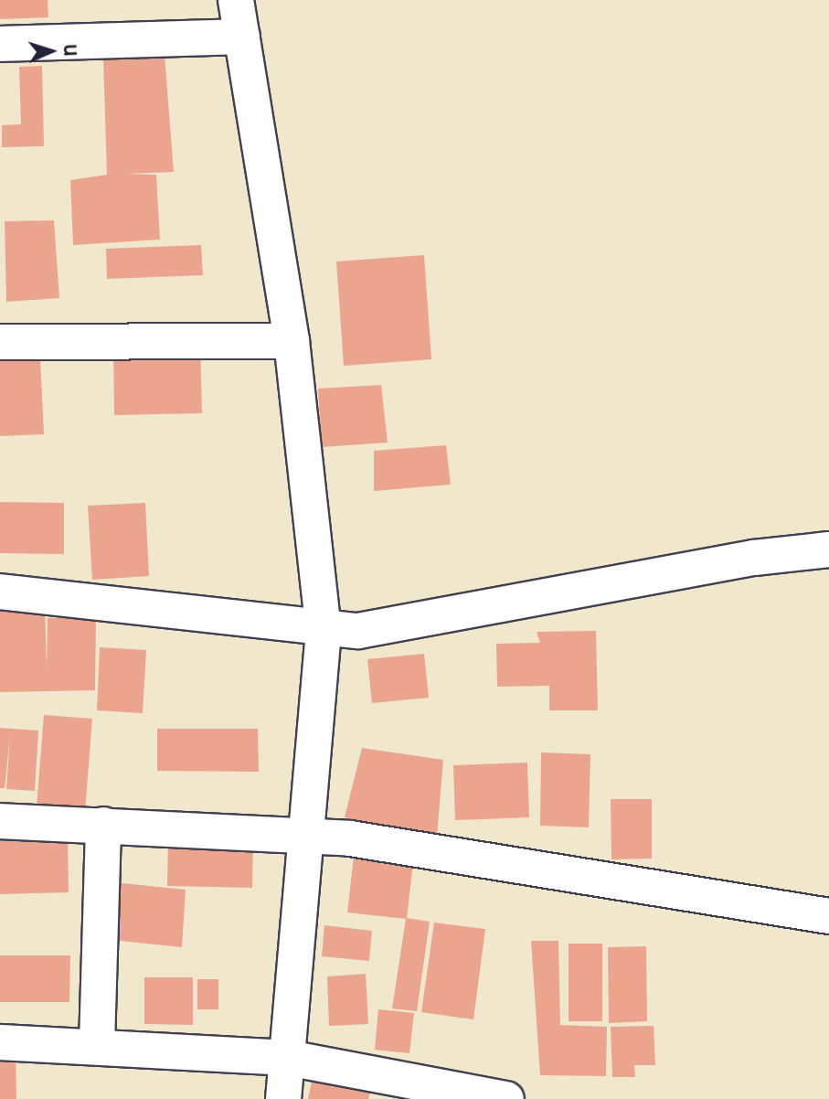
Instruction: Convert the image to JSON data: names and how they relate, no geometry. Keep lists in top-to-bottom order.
{
  "north": "right"
}
